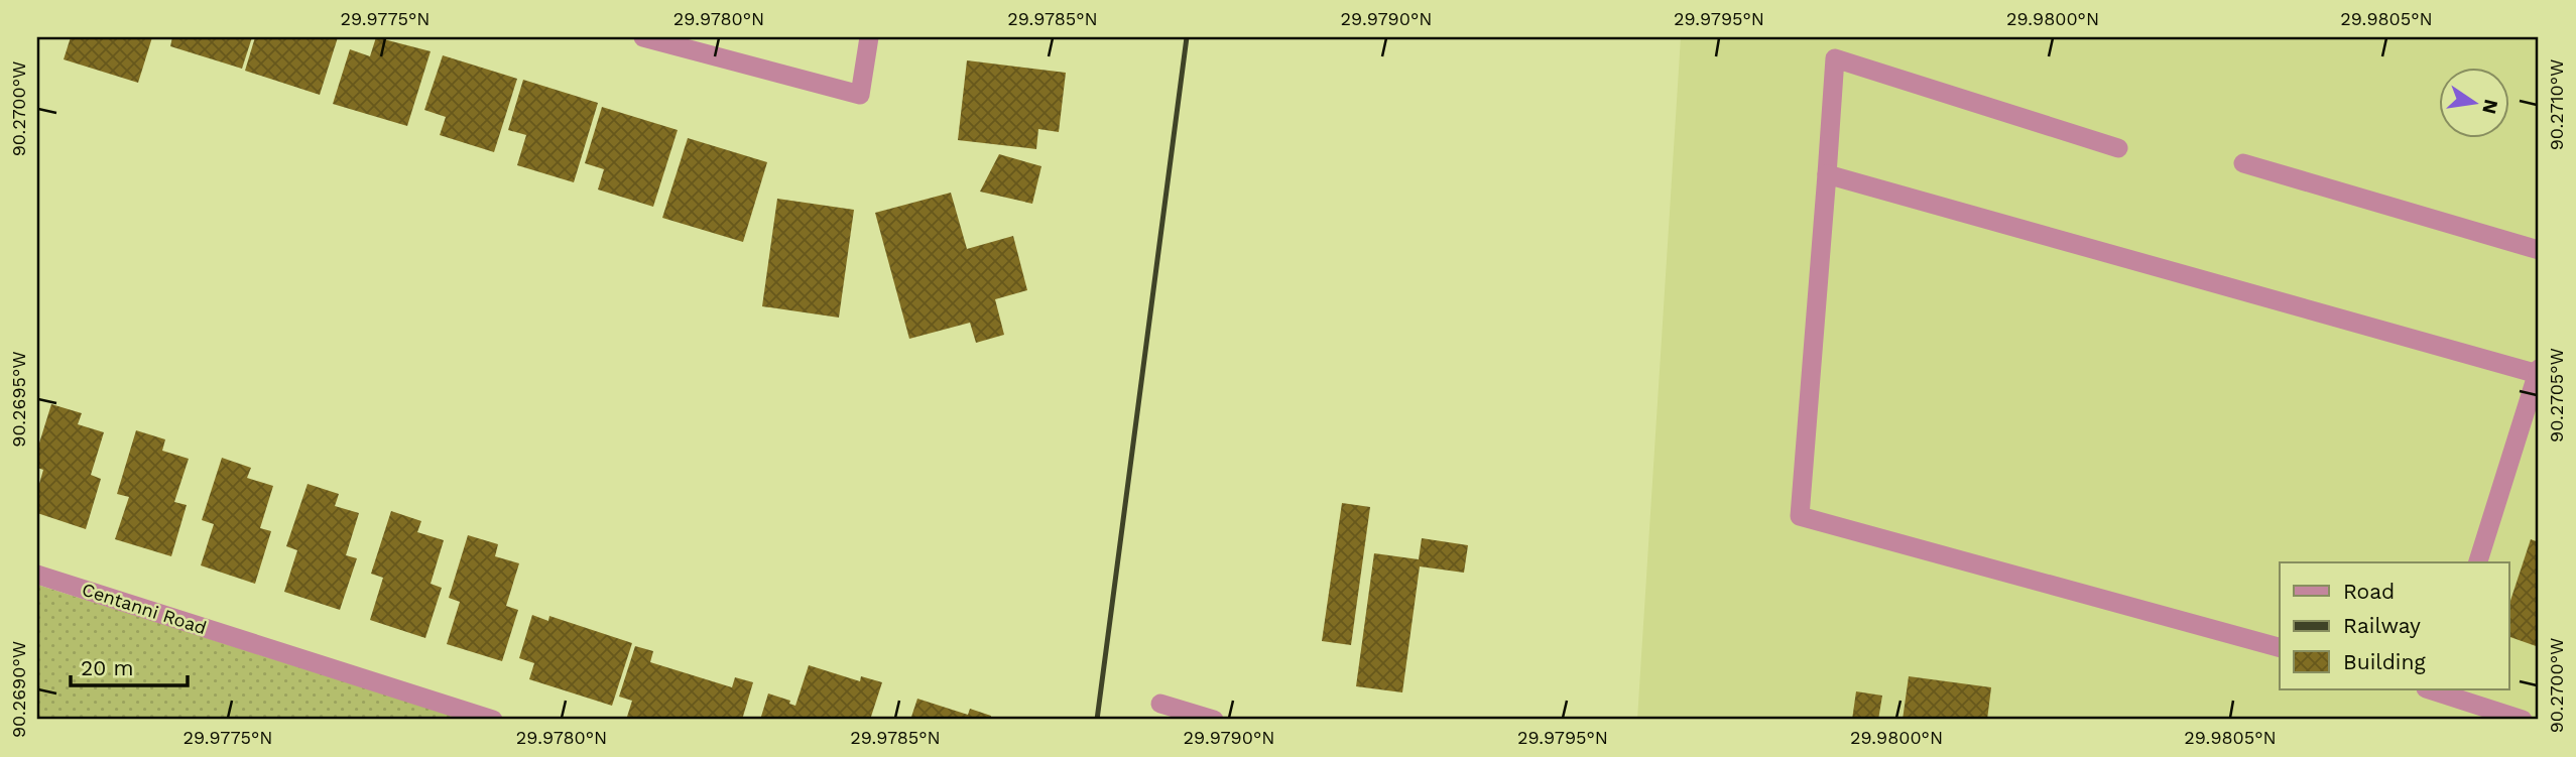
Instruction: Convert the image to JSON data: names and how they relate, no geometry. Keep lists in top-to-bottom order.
{
  "streets": {
    "street": ["Centanni Road"]
  },
  "legend": ["Road", "Railway", "Building"],
  "scale_bar": "20 m",
  "north": "right",
  "coordinates": [
    "29.9775°N",
    "29.9780°N",
    "29.9785°N",
    "29.9790°N",
    "29.9795°N",
    "29.9800°N",
    "29.9805°N",
    "90.2710°W",
    "90.2700°W",
    "90.2705°W",
    "90.2695°W",
    "90.2690°W"
  ]
}
